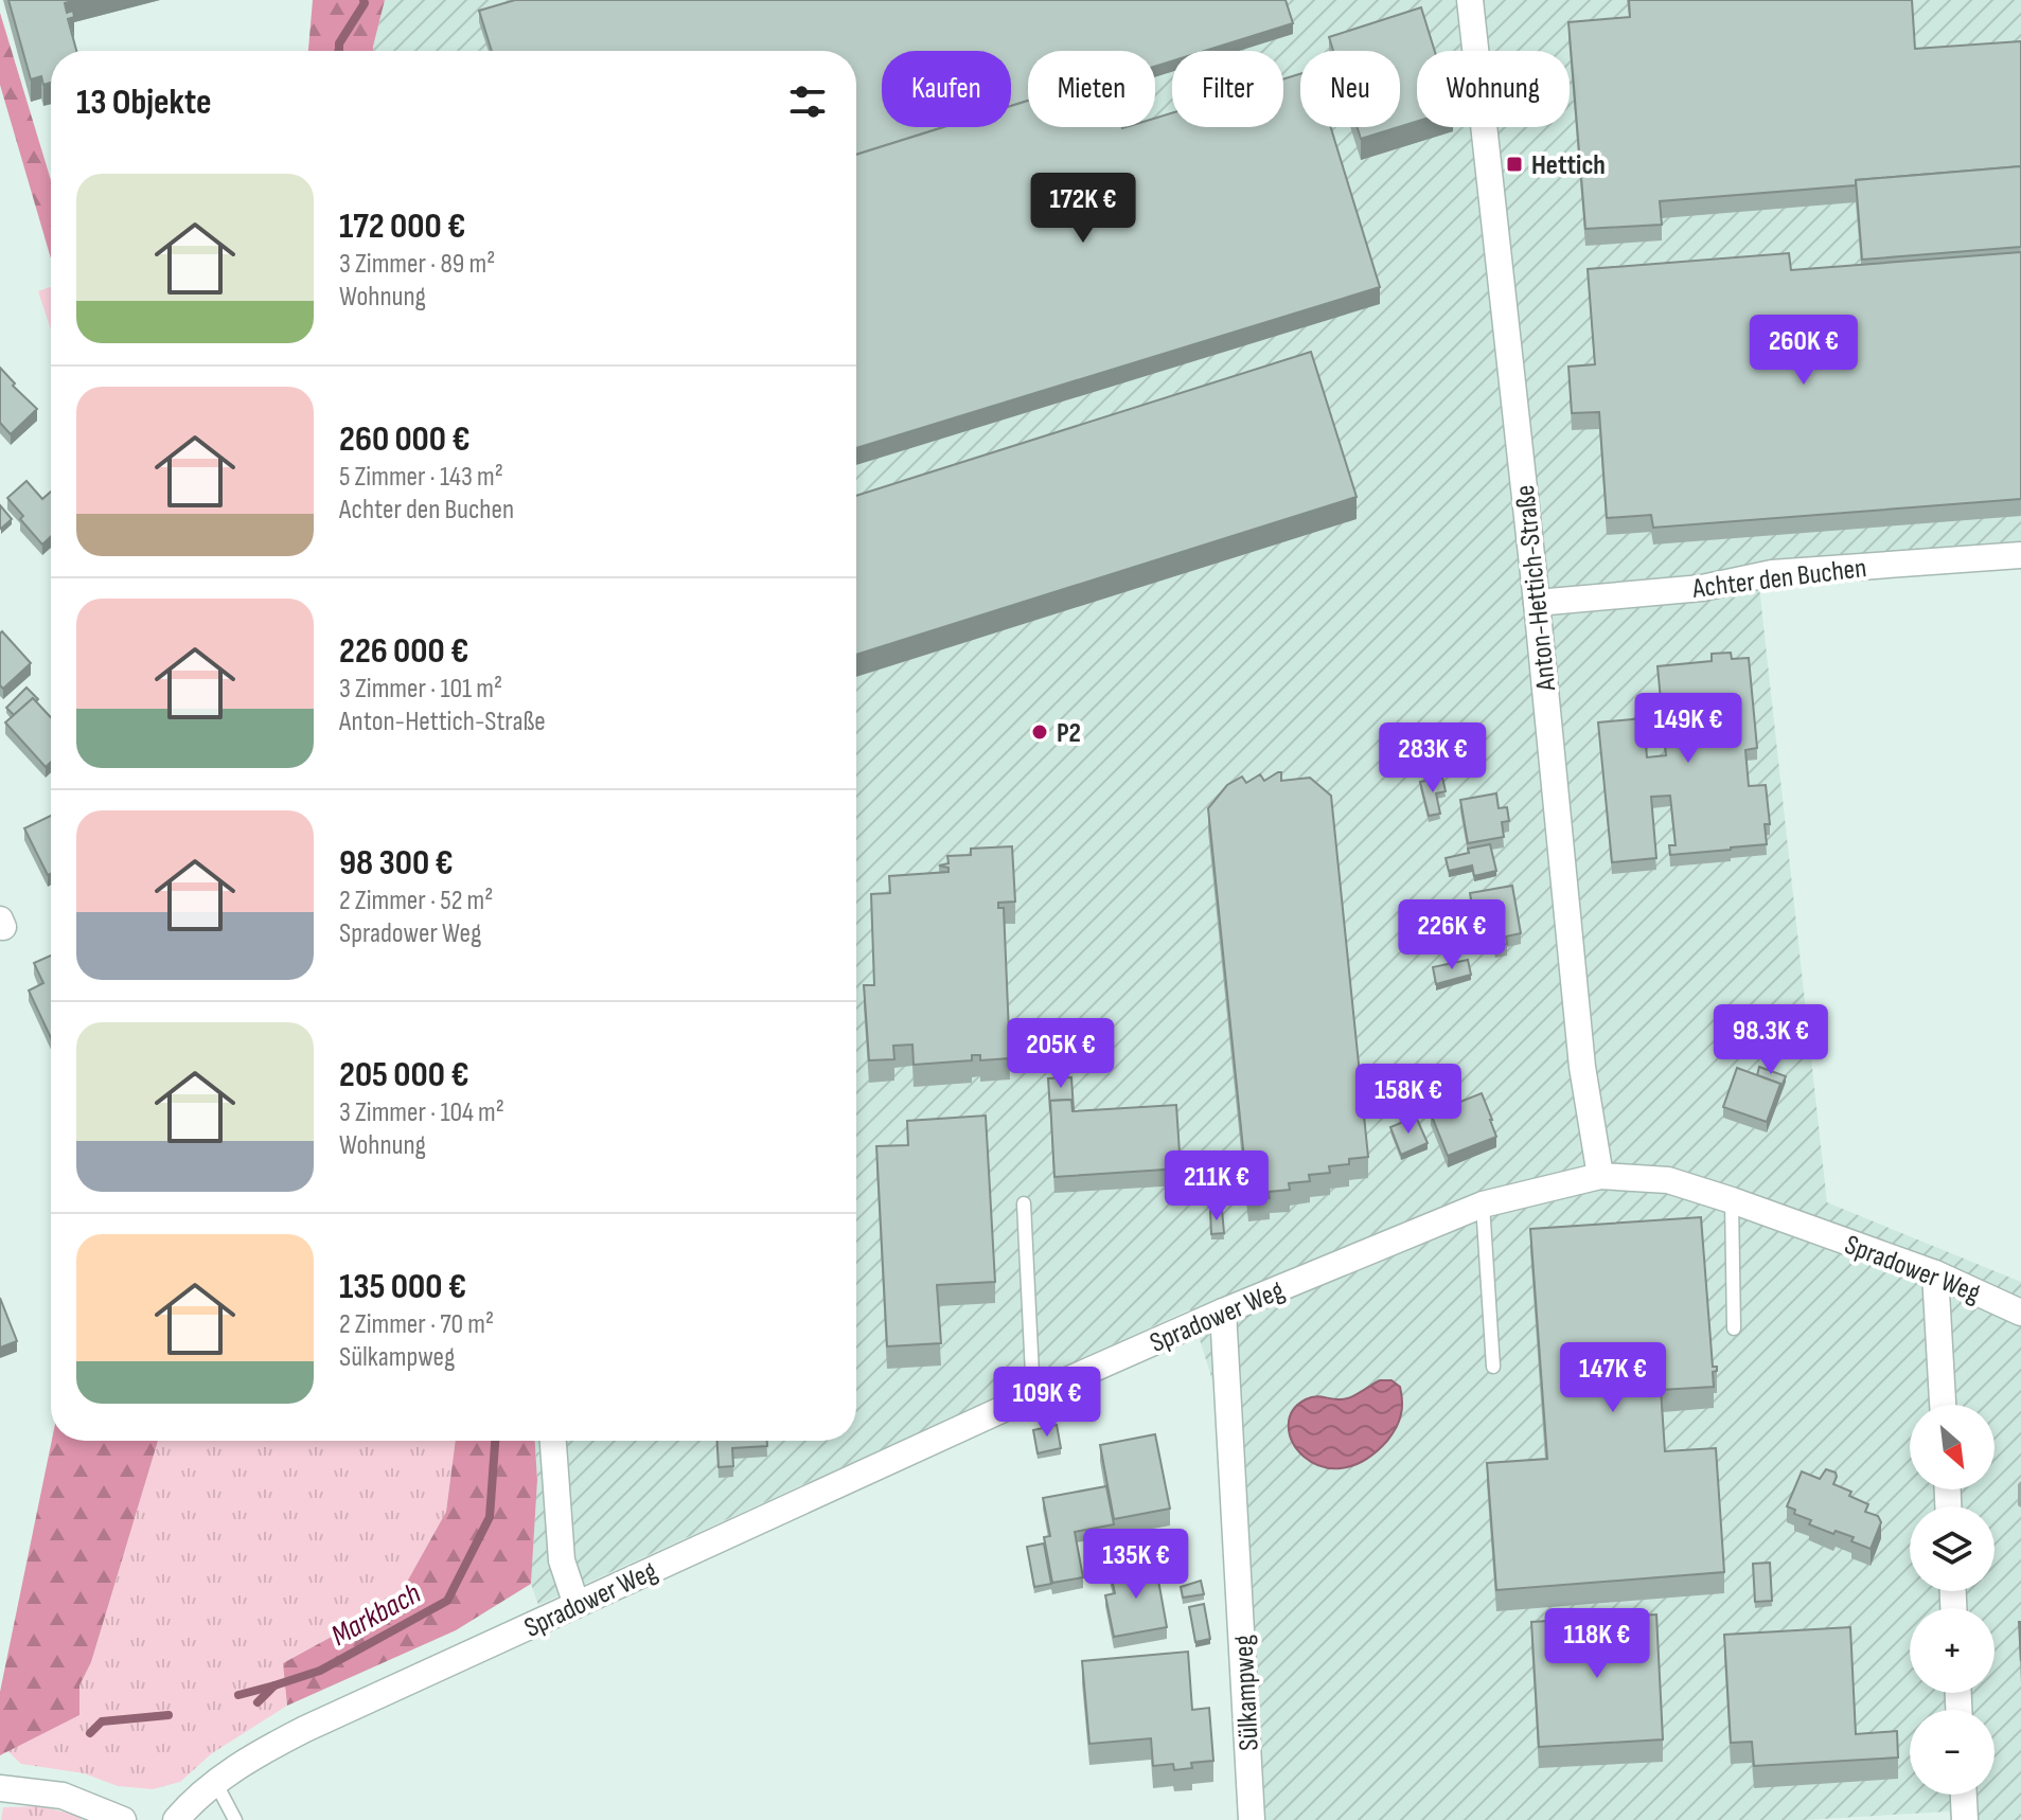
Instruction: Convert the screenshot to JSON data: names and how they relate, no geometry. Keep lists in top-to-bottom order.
{
  "streets": {
    "street": [
      "Achter den Buchen",
      "Anton-Hettich-Straße",
      "Spradower Weg",
      "Sülkampweg"
    ]
  },
  "crossings": [
    ["Achter den Buchen", "Anton-Hettich-Straße"],
    ["Anton-Hettich-Straße", "Spradower Weg"],
    ["Spradower Weg", "Sülkampweg"]
  ],
  "water": ["Markbach"],
  "places": {
    "transit": ["Hettich"],
    "other": ["P2"]
  },
  "north": "bottom right",
  "page": {
    "chip": [
      "Kaufen",
      "Mieten",
      "Filter",
      "Neu",
      "Wohnung"
    ],
    "heading": "13 Objekte",
    "list": [
      {
        "name": "172 000 €",
        "note": "3 Zimmer · 89 m² · Wohnung"
      },
      {
        "name": "260 000 €",
        "note": "5 Zimmer · 143 m² · Achter den Buchen"
      },
      {
        "name": "226 000 €",
        "note": "3 Zimmer · 101 m² · Anton-Hettich-Straße"
      },
      {
        "name": "98 300 €",
        "note": "2 Zimmer · 52 m² · Spradower Weg"
      },
      {
        "name": "205 000 €",
        "note": "3 Zimmer · 104 m² · Wohnung"
      },
      {
        "name": "135 000 €",
        "note": "2 Zimmer · 70 m² · Sülkampweg"
      }
    ],
    "price": [
      "172K €",
      "260K €",
      "149K €",
      "283K €",
      "226K €",
      "98.3K €",
      "205K €",
      "158K €",
      "211K €",
      "147K €",
      "109K €",
      "135K €",
      "118K €"
    ],
    "map_buttons": ["+", "−"]
  }
}
